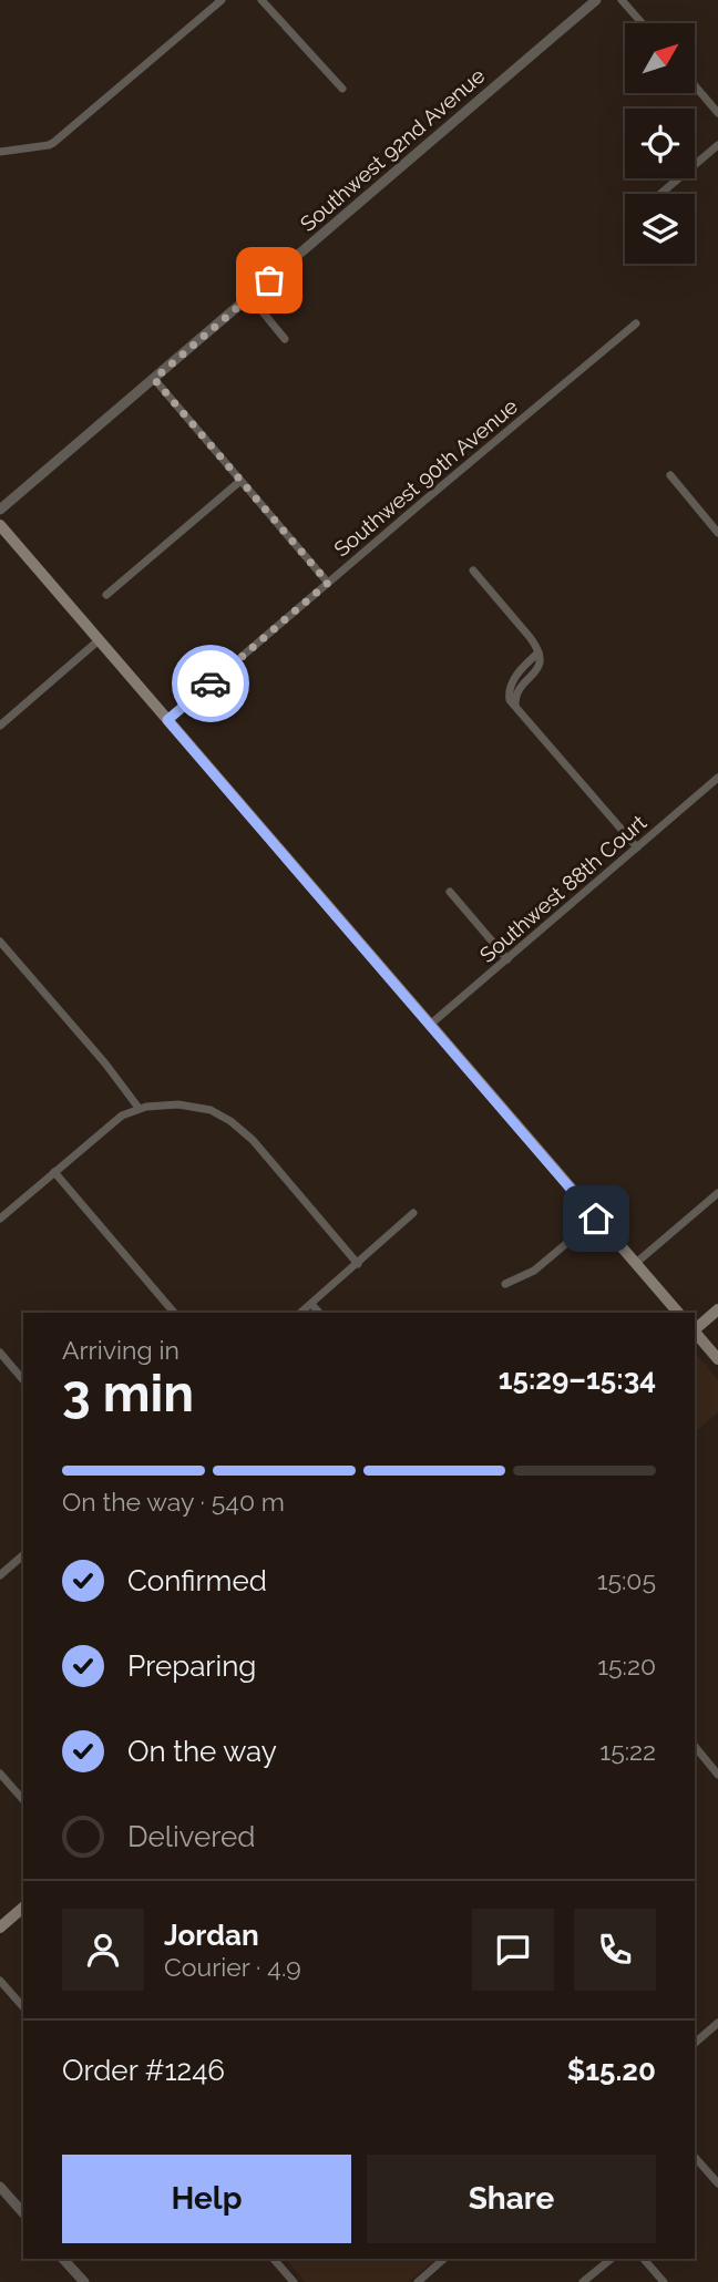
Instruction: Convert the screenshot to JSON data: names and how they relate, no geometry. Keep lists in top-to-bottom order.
{
  "streets": {
    "street": ["Southwest 92nd Avenue", "Southwest 90th Avenue", "Southwest 88th Court"]
  },
  "north": "top right",
  "page": {
    "heading": ["3 min", "Arriving in", "15:29–15:34"],
    "panel": [
      "Jordan",
      "Courier · 4.9",
      "Order #1246",
      "$15.20"
    ],
    "bar": "On the way · 540 m",
    "list": [
      ["Confirmed", "15:05"],
      ["Preparing", "15:20"],
      ["On the way", "15:22"],
      "Delivered"
    ],
    "buttons": ["Help", "Share"]
  }
}
